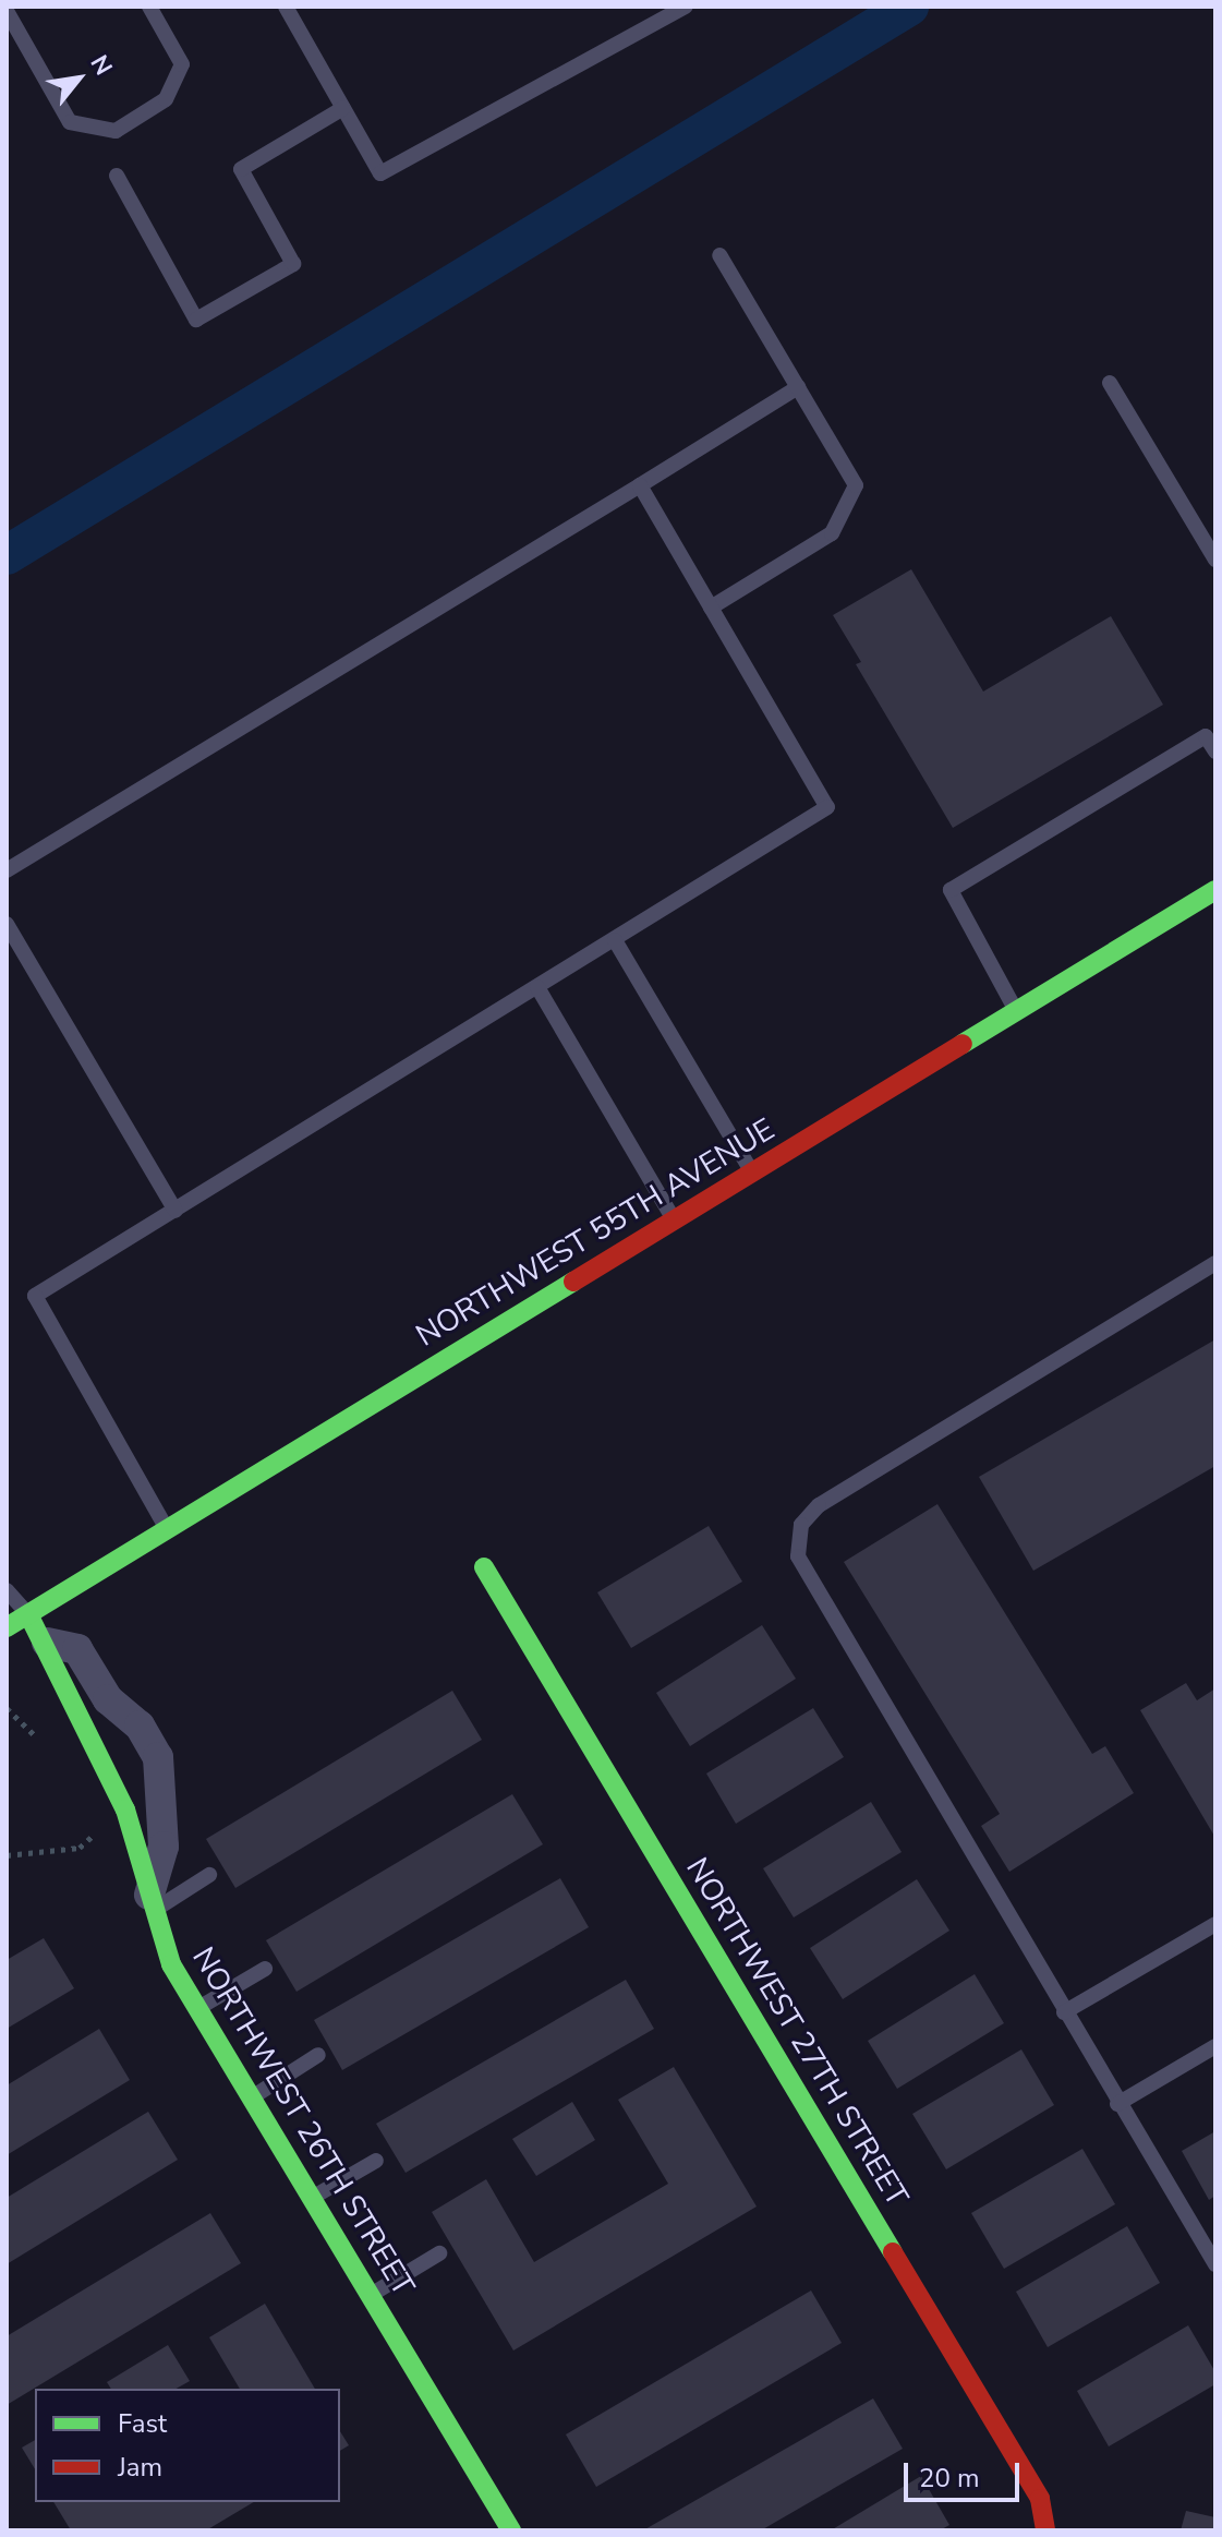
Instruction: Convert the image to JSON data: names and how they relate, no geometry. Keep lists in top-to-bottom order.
{
  "streets": {
    "street": ["NORTHWEST 55TH AVENUE", "NORTHWEST 27TH STREET", "NORTHWEST 26TH STREET"]
  },
  "crossings": [
    ["NORTHWEST 55TH AVENUE", "NORTHWEST 26TH STREET"]
  ],
  "legend": ["Fast", "Jam"],
  "scale_bar": "20 m",
  "north": "top right"
}
